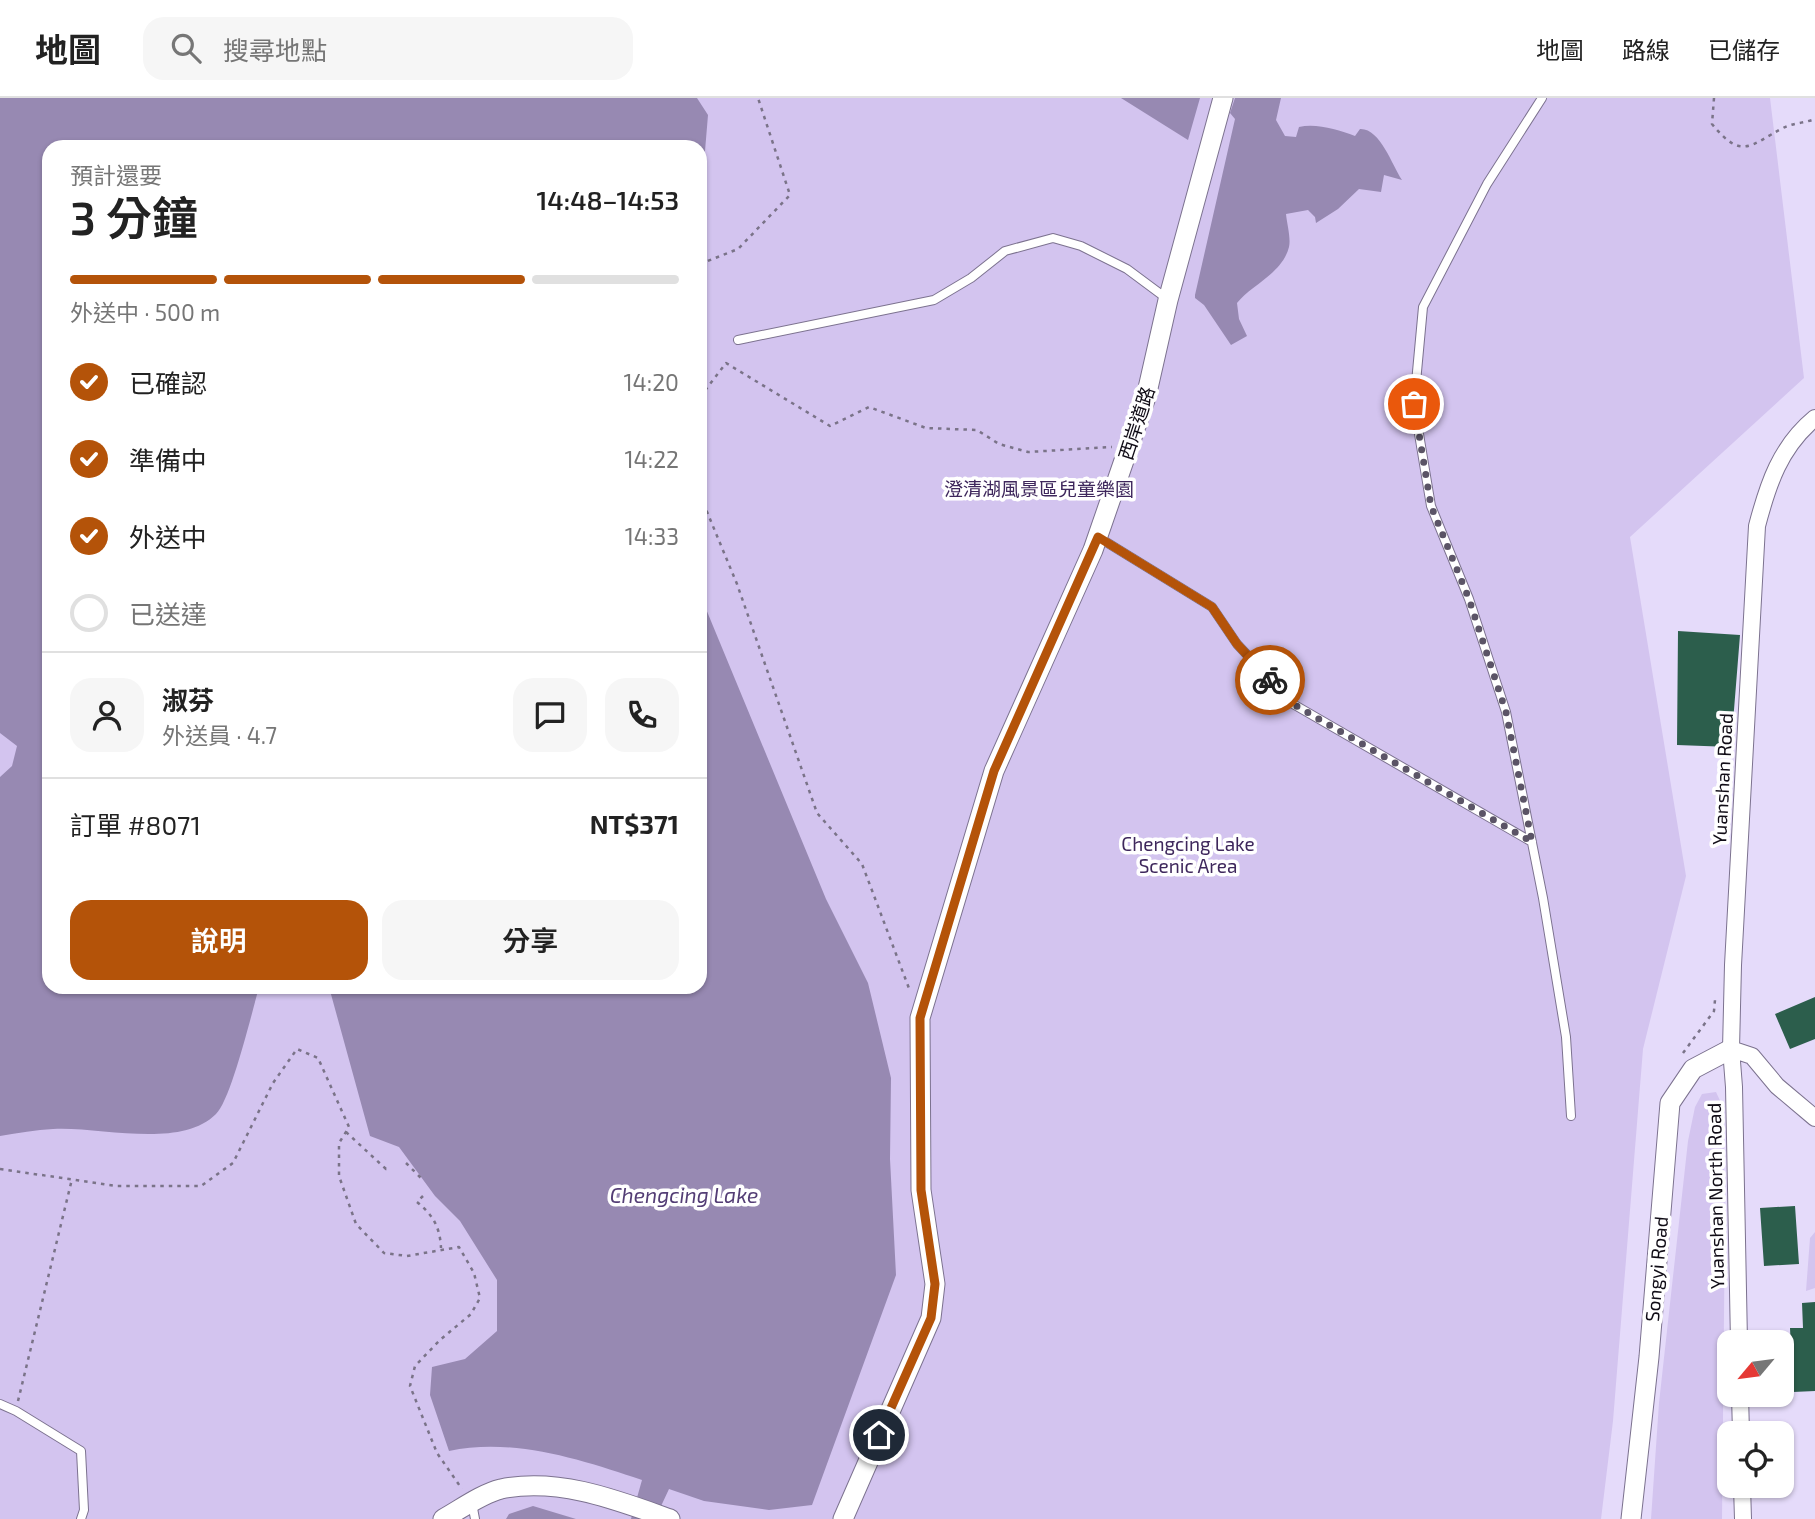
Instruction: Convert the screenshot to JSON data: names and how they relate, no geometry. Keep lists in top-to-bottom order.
{
  "streets": {
    "street": [
      "西岸道路",
      "Yuanshan Road",
      "Yuanshan North Road",
      "Songyi Road"
    ]
  },
  "crossings": [
    ["Yuanshan Road", "Yuanshan North Road"],
    ["Yuanshan Road", "Songyi Road"],
    ["Yuanshan North Road", "Songyi Road"]
  ],
  "water": ["Chengcing Lake"],
  "parks": ["澄清湖風景區兒童樂園", "Chengcing Lake Scenic Area"],
  "north": "bottom left",
  "page": {
    "header": "地圖",
    "search": "搜尋地點",
    "nav": ["地圖", "路線", "已儲存"],
    "heading": ["3 分鐘", "預計還要", "14:48–14:53"],
    "panel": [
      "淑芬",
      "外送員 · 4.7",
      "訂單 #8071",
      "NT$371"
    ],
    "bar": "外送中 · 500 m",
    "list": [
      ["已確認", "14:20"],
      ["準備中", "14:22"],
      ["外送中", "14:33"],
      "已送達"
    ],
    "buttons": ["說明", "分享"]
  }
}
